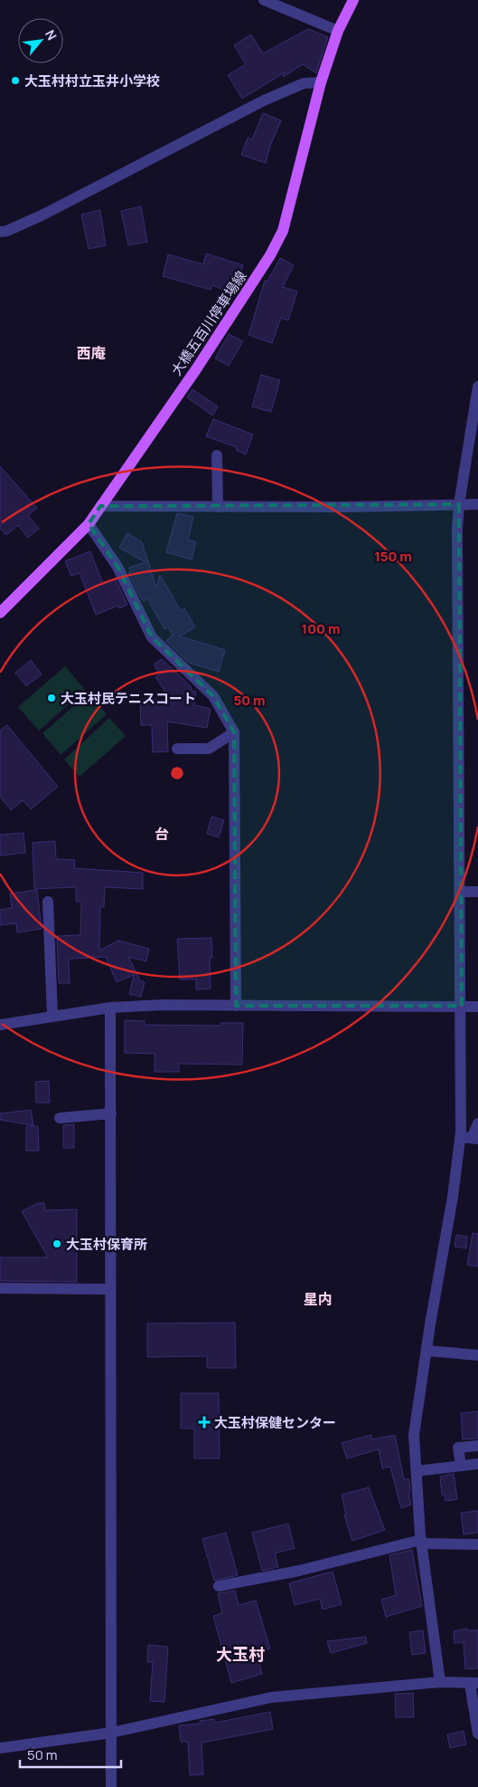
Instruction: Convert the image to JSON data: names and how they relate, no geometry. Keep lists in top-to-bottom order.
{
  "streets": {
    "main road": ["大橋五百川停車場線"]
  },
  "districts": [
    "西庵",
    "台",
    "星内",
    "大玉村"
  ],
  "places": {
    "other": ["大玉村村立玉井小学校", "大玉村民テニスコート", "大玉村保育所"],
    "health": ["大玉村保健センター"]
  },
  "scale_bar": "50 m",
  "north": "top right",
  "rings": ["150 m", "100 m", "50 m"]
}
